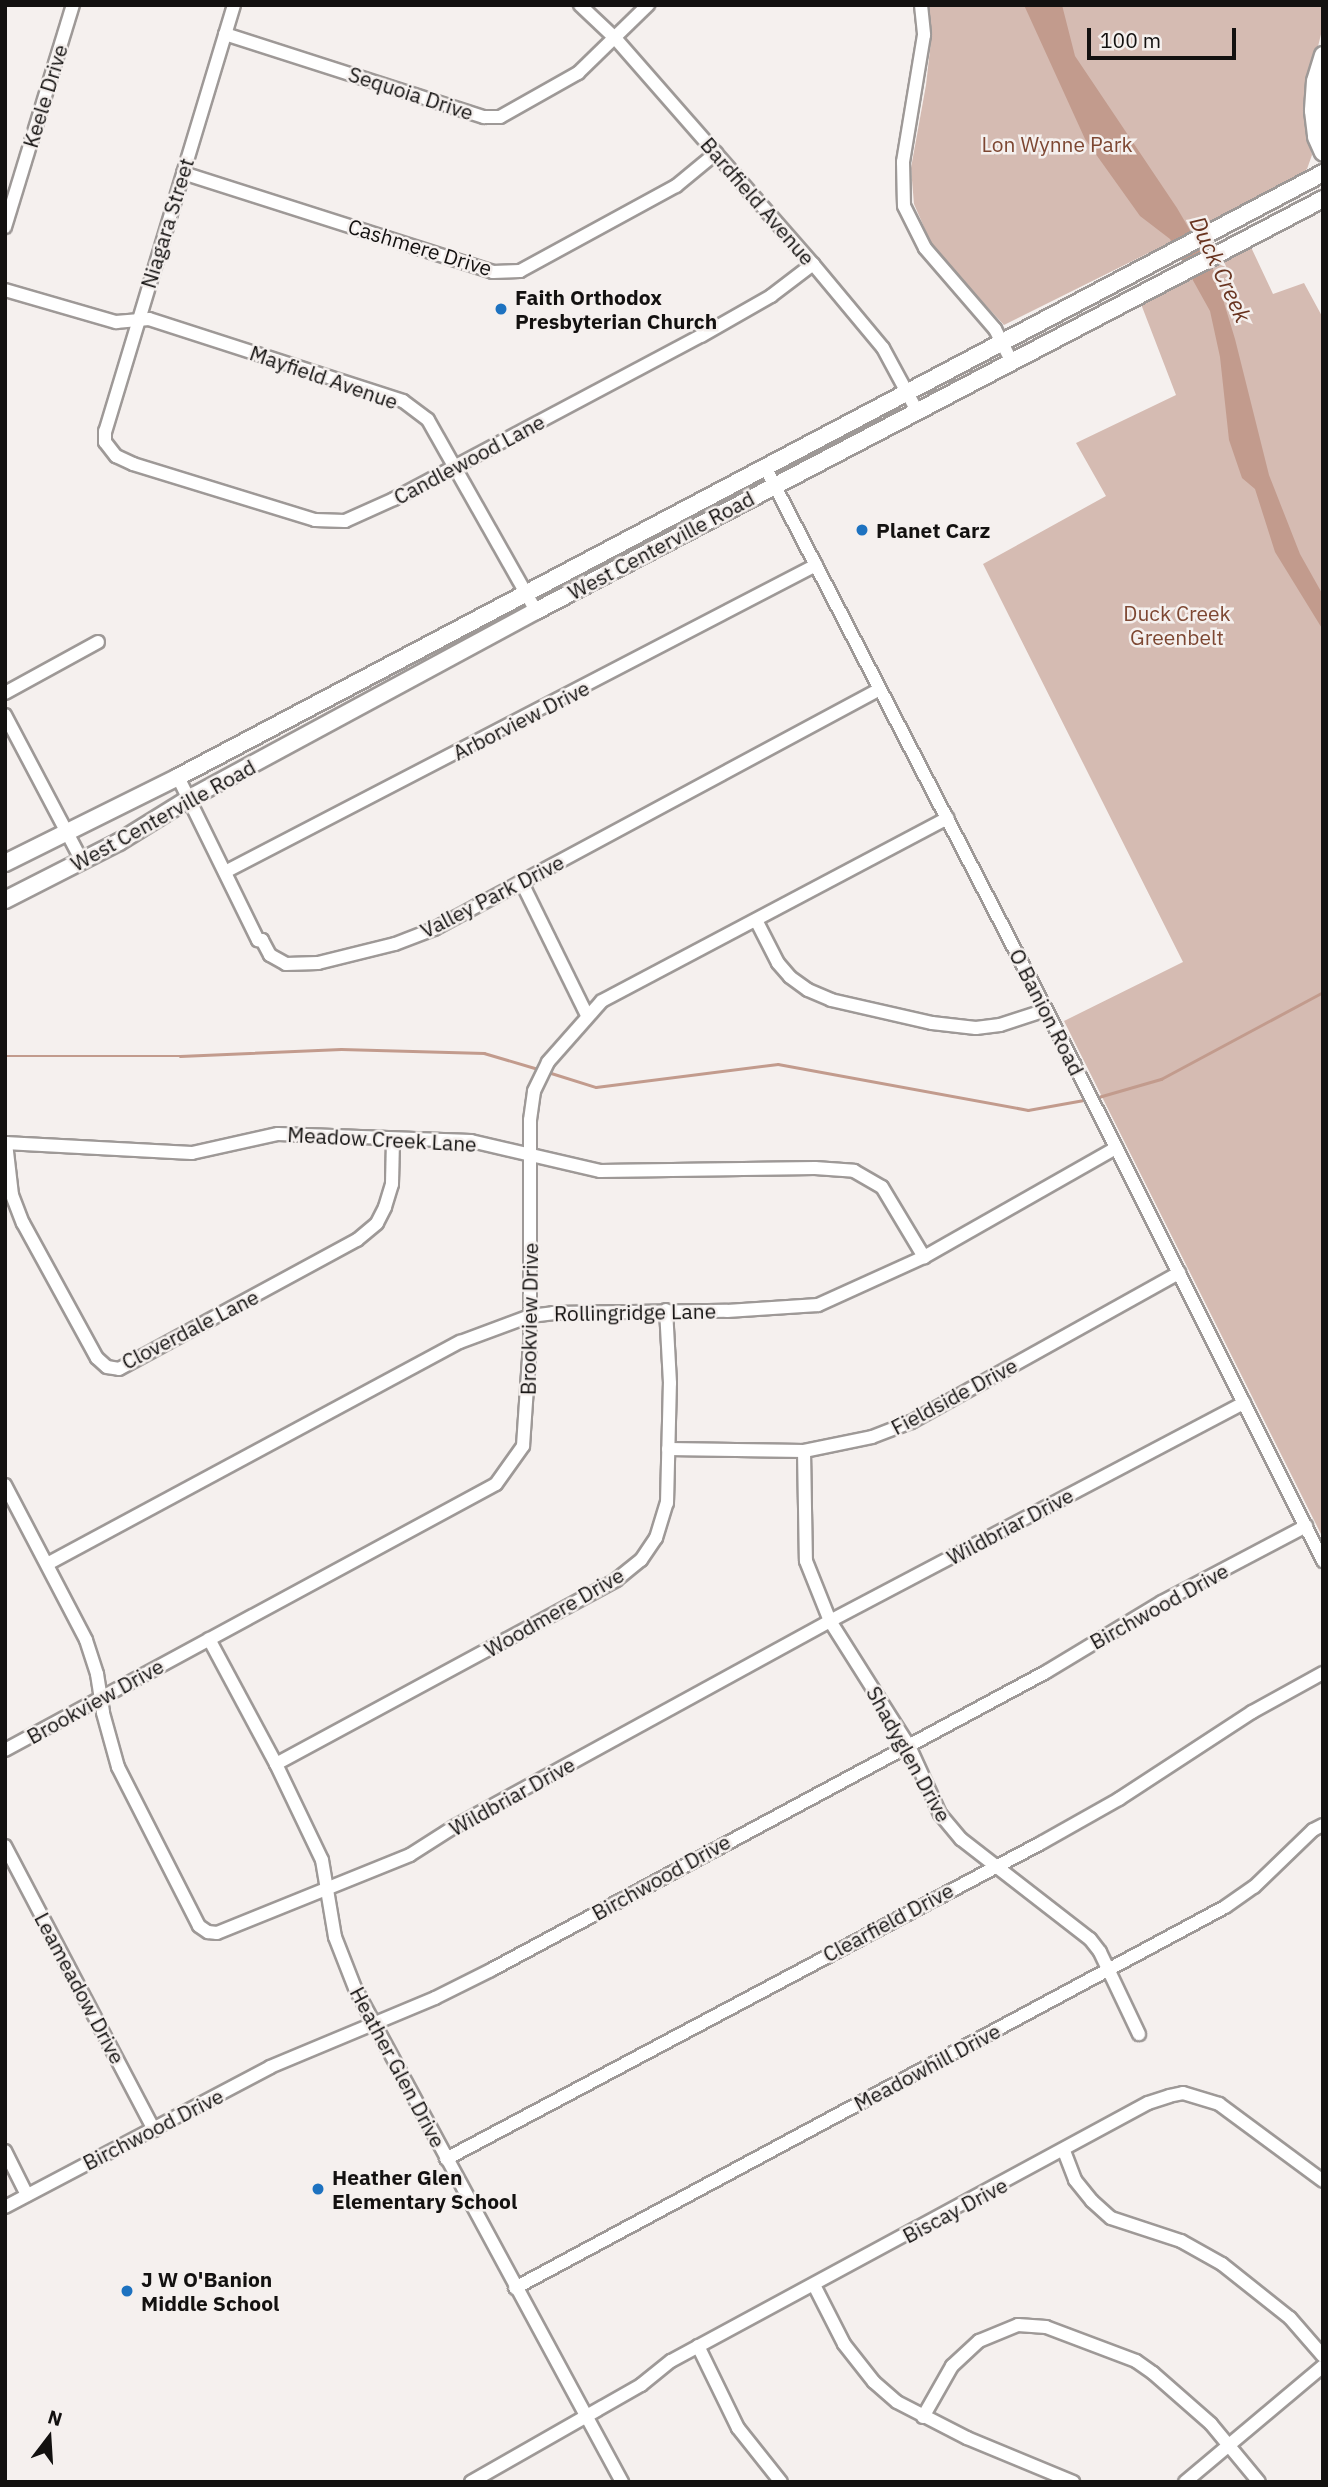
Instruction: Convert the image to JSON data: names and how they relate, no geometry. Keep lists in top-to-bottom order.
{
  "streets": {
    "main road": ["West Centerville Road"],
    "street": [
      "Sequoia Drive",
      "Keele Drive",
      "Bardfield Avenue",
      "Niagara Street",
      "Cashmere Drive",
      "Mayfield Avenue",
      "Candlewood Lane",
      "Arborview Drive",
      "Valley Park Drive",
      "O Banion Road",
      "Meadow Creek Lane",
      "Rollingridge Lane",
      "Brookview Drive",
      "Cloverdale Lane",
      "Fieldside Drive",
      "Wildbriar Drive",
      "Birchwood Drive",
      "Woodmere Drive",
      "Shadyglen Drive",
      "Clearfield Drive",
      "Leameadow Drive",
      "Heather Glen Drive",
      "Meadowhill Drive",
      "Biscay Drive"
    ]
  },
  "crossings": [
    ["Sequoia Drive", "Bardfield Avenue"],
    ["Sequoia Drive", "Niagara Street"],
    ["Bardfield Avenue", "Cashmere Drive"],
    ["Bardfield Avenue", "Candlewood Lane"],
    ["Bardfield Avenue", "West Centerville Road"],
    ["Niagara Street", "Cashmere Drive"],
    ["Niagara Street", "Mayfield Avenue"],
    ["Niagara Street", "Candlewood Lane"],
    ["Mayfield Avenue", "Candlewood Lane"],
    ["Mayfield Avenue", "West Centerville Road"],
    ["West Centerville Road", "Valley Park Drive"],
    ["West Centerville Road", "O Banion Road"],
    ["Arborview Drive", "Valley Park Drive"],
    ["Arborview Drive", "O Banion Road"],
    ["Valley Park Drive", "O Banion Road"],
    ["O Banion Road", "Rollingridge Lane"],
    ["O Banion Road", "Brookview Drive"],
    ["O Banion Road", "Fieldside Drive"],
    ["O Banion Road", "Wildbriar Drive"],
    ["O Banion Road", "Birchwood Drive"],
    ["Meadow Creek Lane", "Rollingridge Lane"],
    ["Meadow Creek Lane", "Brookview Drive"],
    ["Meadow Creek Lane", "Cloverdale Lane"],
    ["Rollingridge Lane", "Brookview Drive"],
    ["Rollingridge Lane", "Wildbriar Drive"],
    ["Rollingridge Lane", "Woodmere Drive"],
    ["Brookview Drive", "Wildbriar Drive"],
    ["Brookview Drive", "Heather Glen Drive"],
    ["Fieldside Drive", "Woodmere Drive"],
    ["Fieldside Drive", "Shadyglen Drive"],
    ["Wildbriar Drive", "Shadyglen Drive"],
    ["Wildbriar Drive", "Heather Glen Drive"],
    ["Birchwood Drive", "Shadyglen Drive"],
    ["Birchwood Drive", "Leameadow Drive"],
    ["Birchwood Drive", "Heather Glen Drive"],
    ["Woodmere Drive", "Heather Glen Drive"],
    ["Shadyglen Drive", "Clearfield Drive"],
    ["Shadyglen Drive", "Meadowhill Drive"],
    ["Clearfield Drive", "Heather Glen Drive"],
    ["Heather Glen Drive", "Meadowhill Drive"],
    ["Heather Glen Drive", "Biscay Drive"]
  ],
  "water": ["Duck Creek"],
  "parks": ["Lon Wynne Park", "Duck Creek Greenbelt"],
  "places": [
    "Faith Orthodox Presbyterian Church",
    "Planet Carz",
    "Heather Glen Elementary School",
    "J W O'Banion Middle School"
  ],
  "scale_bar": "100 m",
  "north": "top"
}
